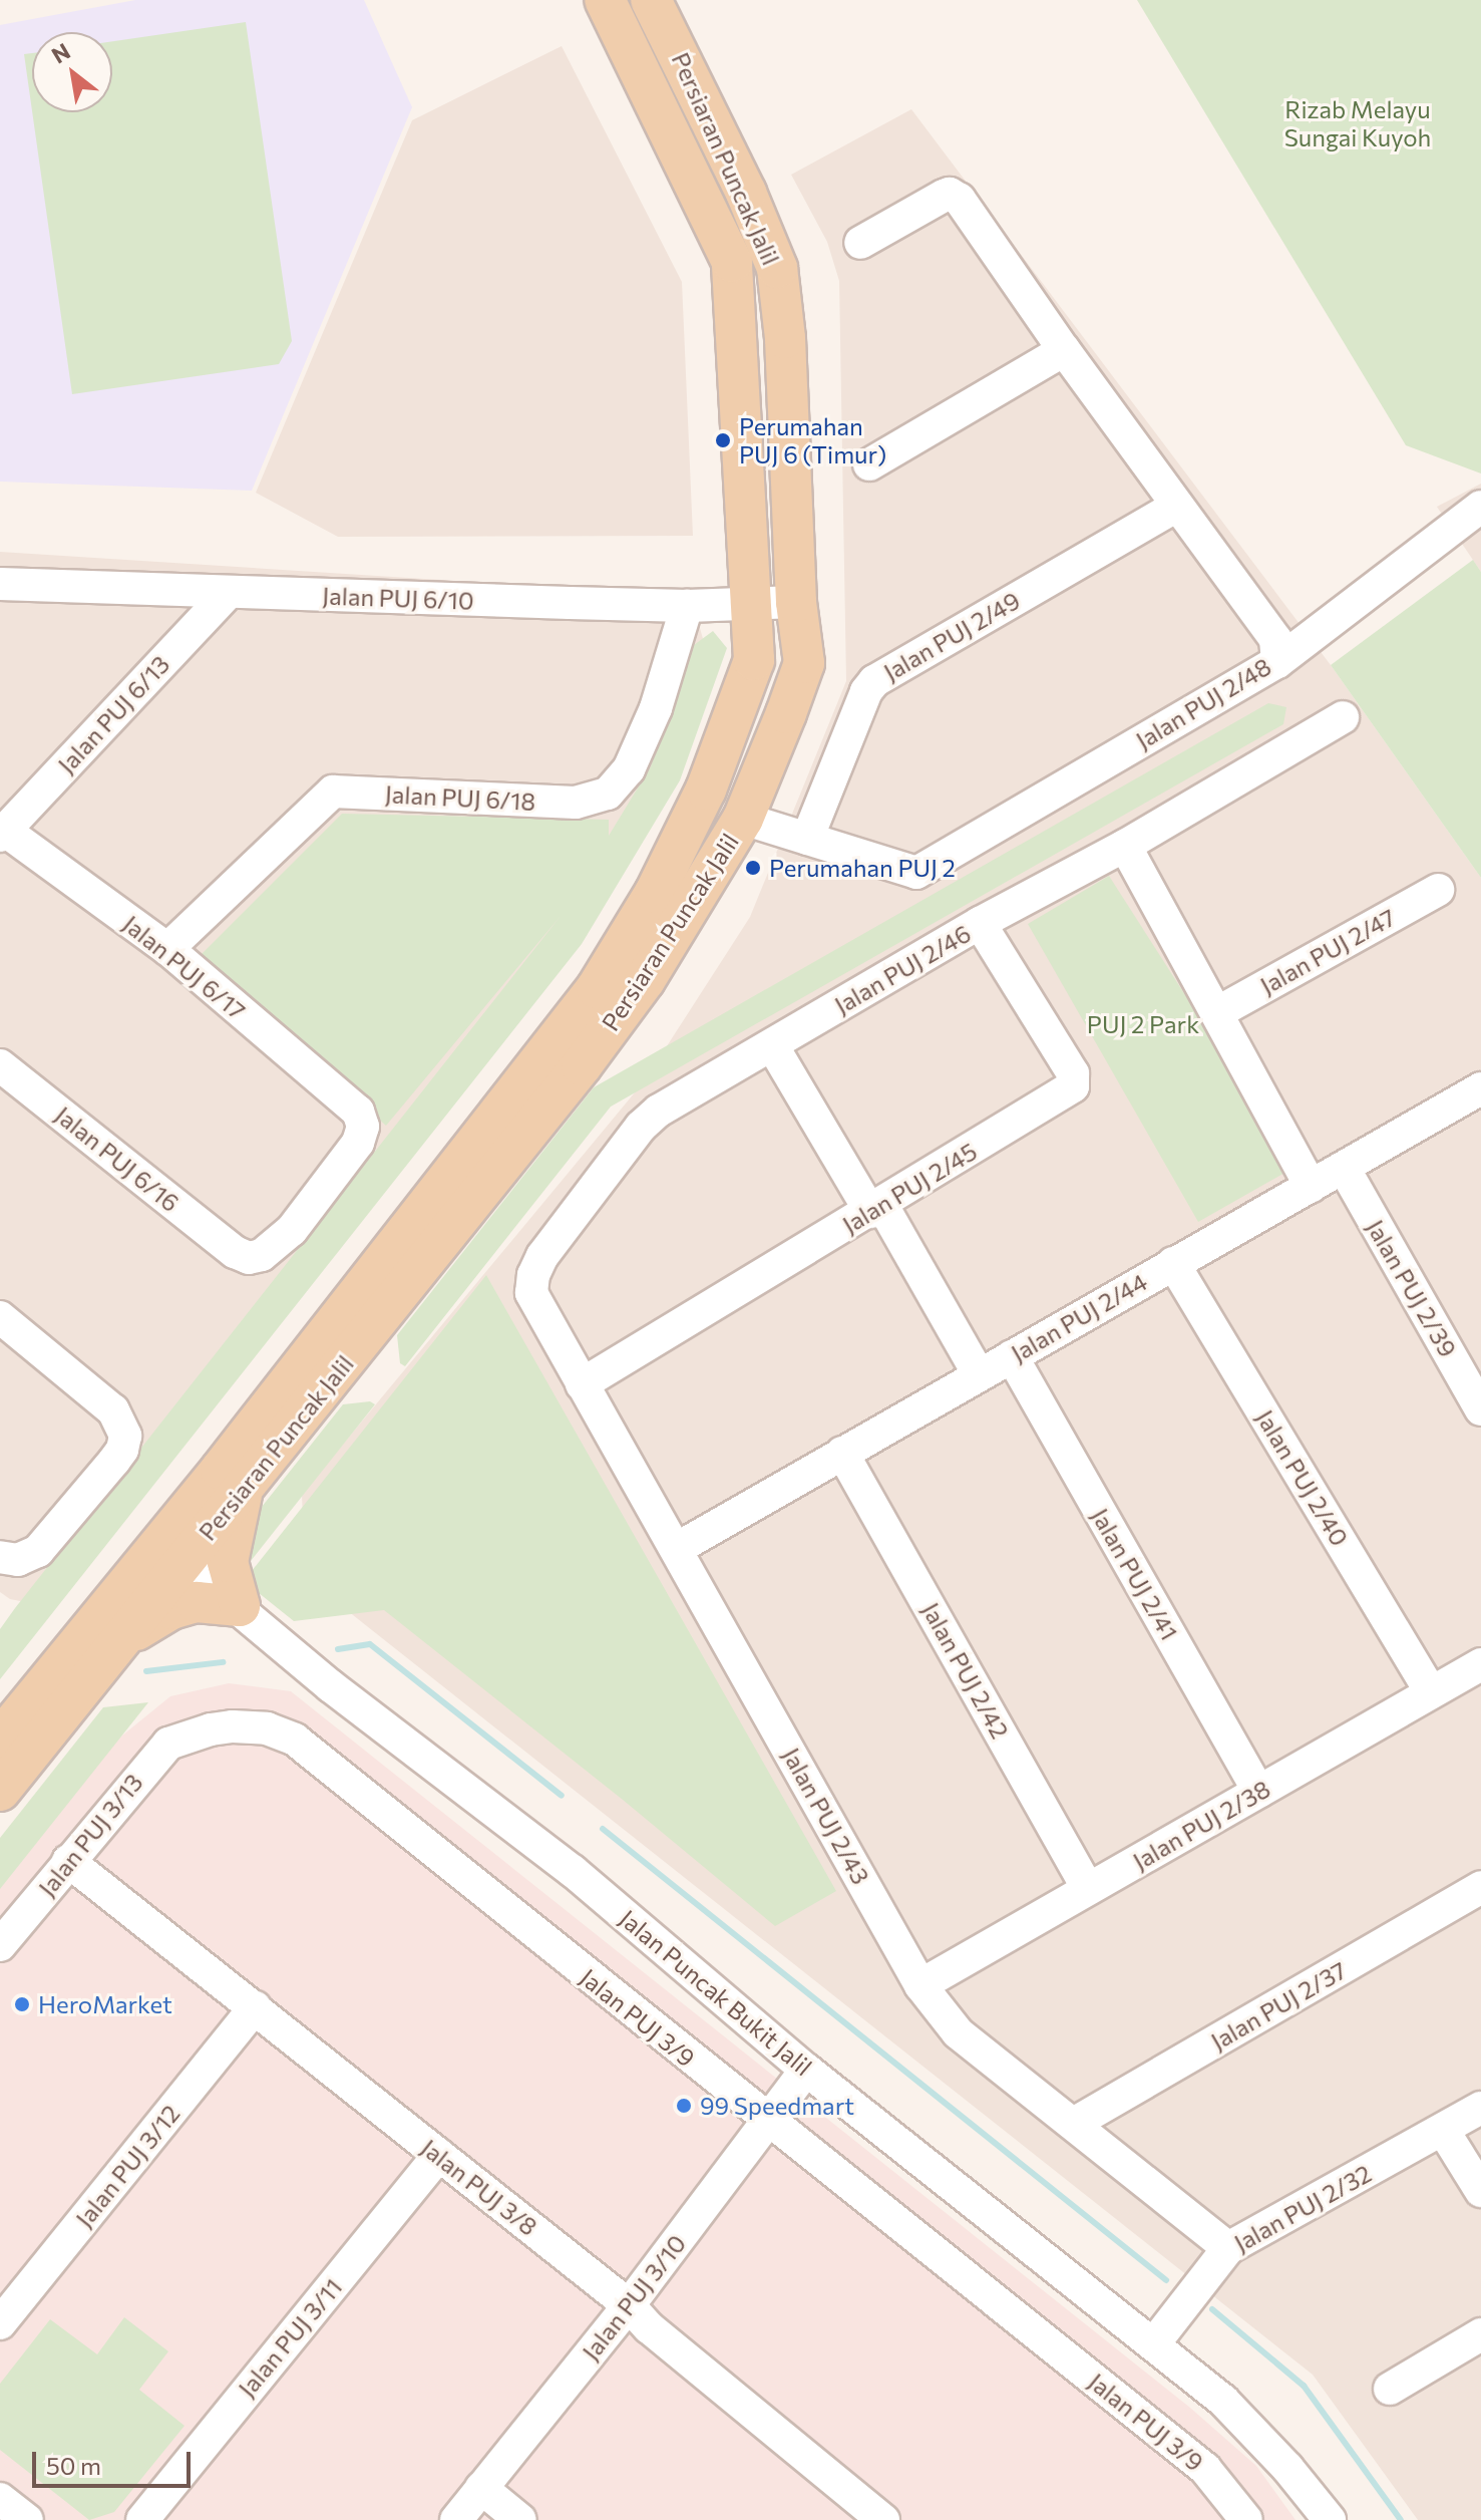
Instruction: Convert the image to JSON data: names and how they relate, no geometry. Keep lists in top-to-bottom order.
{
  "streets": {
    "main road": ["Persiaran Puncak Jalil"],
    "street": [
      "Jalan PUJ 6/10",
      "Jalan PUJ 2/49",
      "Jalan PUJ 2/48",
      "Jalan PUJ 6/13",
      "Jalan PUJ 6/18",
      "Jalan PUJ 2/47",
      "Jalan PUJ 6/17",
      "Jalan PUJ 2/46",
      "Jalan PUJ 6/16",
      "Jalan PUJ 2/45",
      "Jalan PUJ 2/39",
      "Jalan PUJ 2/44",
      "Jalan PUJ 2/40",
      "Jalan PUJ 2/41",
      "Jalan PUJ 2/42",
      "Jalan PUJ 2/43",
      "Jalan PUJ 2/38",
      "Jalan PUJ 3/13",
      "Jalan Puncak Bukit Jalil",
      "Jalan PUJ 2/37",
      "Jalan PUJ 3/9",
      "Jalan PUJ 3/12",
      "Jalan PUJ 3/8",
      "Jalan PUJ 2/32",
      "Jalan PUJ 3/10",
      "Jalan PUJ 3/11"
    ]
  },
  "crossings": [
    ["Persiaran Puncak Jalil", "Jalan PUJ 6/10"],
    ["Persiaran Puncak Jalil", "Jalan PUJ 2/48"],
    ["Persiaran Puncak Jalil", "Jalan Puncak Bukit Jalil"],
    ["Jalan PUJ 6/10", "Jalan PUJ 6/13"],
    ["Jalan PUJ 6/10", "Jalan PUJ 6/18"],
    ["Jalan PUJ 2/49", "Jalan PUJ 2/48"],
    ["Jalan PUJ 6/13", "Jalan PUJ 6/17"],
    ["Jalan PUJ 6/18", "Jalan PUJ 6/17"],
    ["Jalan PUJ 6/17", "Jalan PUJ 6/16"],
    ["Jalan PUJ 2/46", "Jalan PUJ 2/45"],
    ["Jalan PUJ 2/46", "Jalan PUJ 2/43"],
    ["Jalan PUJ 2/45", "Jalan PUJ 2/43"],
    ["Jalan PUJ 2/39", "Jalan PUJ 2/44"],
    ["Jalan PUJ 2/44", "Jalan PUJ 2/40"],
    ["Jalan PUJ 2/44", "Jalan PUJ 2/41"],
    ["Jalan PUJ 2/44", "Jalan PUJ 2/42"],
    ["Jalan PUJ 2/44", "Jalan PUJ 2/43"],
    ["Jalan PUJ 2/40", "Jalan PUJ 2/38"],
    ["Jalan PUJ 2/41", "Jalan PUJ 2/38"],
    ["Jalan PUJ 2/42", "Jalan PUJ 2/38"],
    ["Jalan PUJ 2/43", "Jalan PUJ 2/38"],
    ["Jalan PUJ 2/43", "Jalan PUJ 2/37"],
    ["Jalan PUJ 2/43", "Jalan PUJ 2/32"],
    ["Jalan PUJ 3/13", "Jalan PUJ 3/9"],
    ["Jalan PUJ 3/13", "Jalan PUJ 3/8"],
    ["Jalan Puncak Bukit Jalil", "Jalan PUJ 2/32"],
    ["Jalan Puncak Bukit Jalil", "Jalan PUJ 3/10"],
    ["Jalan PUJ 3/9", "Jalan PUJ 3/10"],
    ["Jalan PUJ 3/12", "Jalan PUJ 3/8"],
    ["Jalan PUJ 3/8", "Jalan PUJ 3/10"],
    ["Jalan PUJ 3/8", "Jalan PUJ 3/11"]
  ],
  "parks": ["Rizab Melayu Sungai Kuyoh", "PUJ 2 Park"],
  "places": [
    "Perumahan PUJ 6 (Timur)",
    "Perumahan PUJ 2",
    "HeroMarket",
    "99 Speedmart"
  ],
  "scale_bar": "50 m",
  "north": "top left"
}
